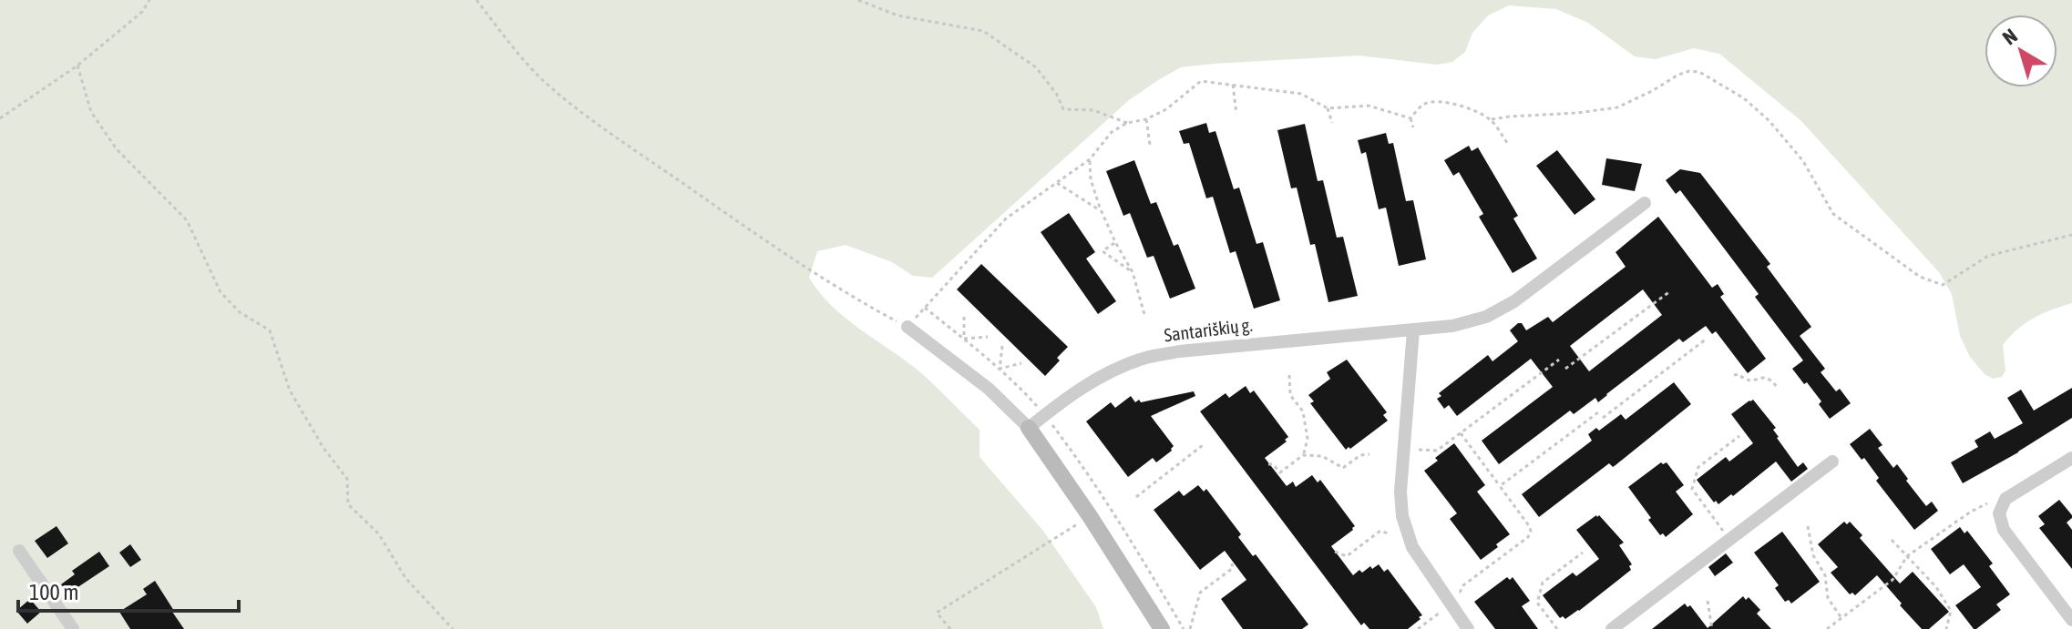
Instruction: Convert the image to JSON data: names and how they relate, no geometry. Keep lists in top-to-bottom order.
{
  "streets": {
    "street": ["Santariškių g."]
  },
  "scale_bar": "100 m",
  "north": "top left"
}
